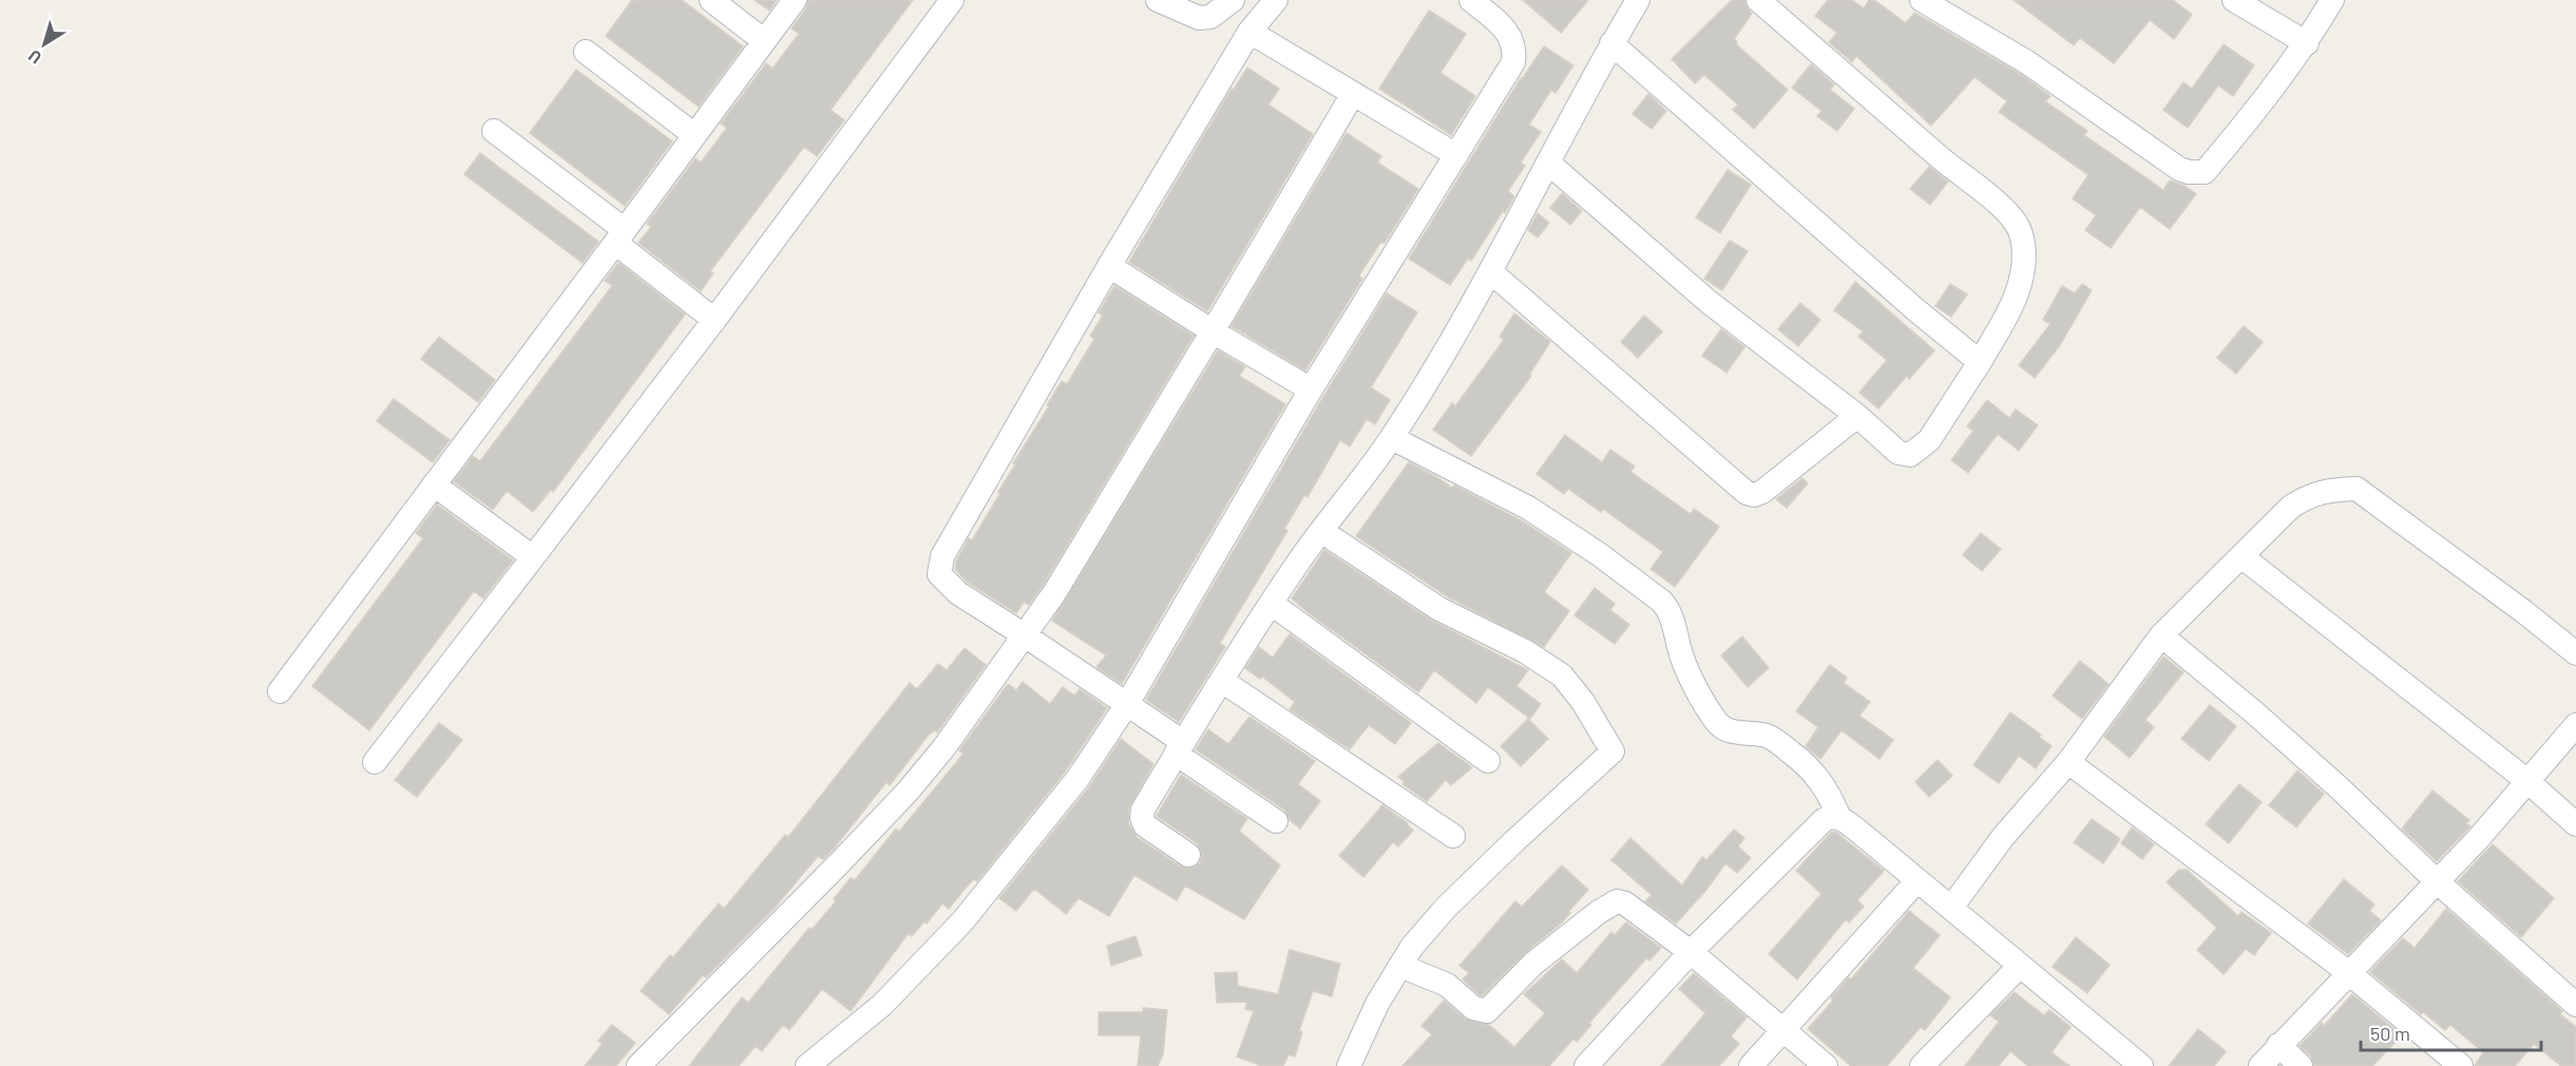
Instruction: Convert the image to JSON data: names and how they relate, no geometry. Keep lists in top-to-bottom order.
{
  "scale_bar": "50 m",
  "north": "bottom left"
}
